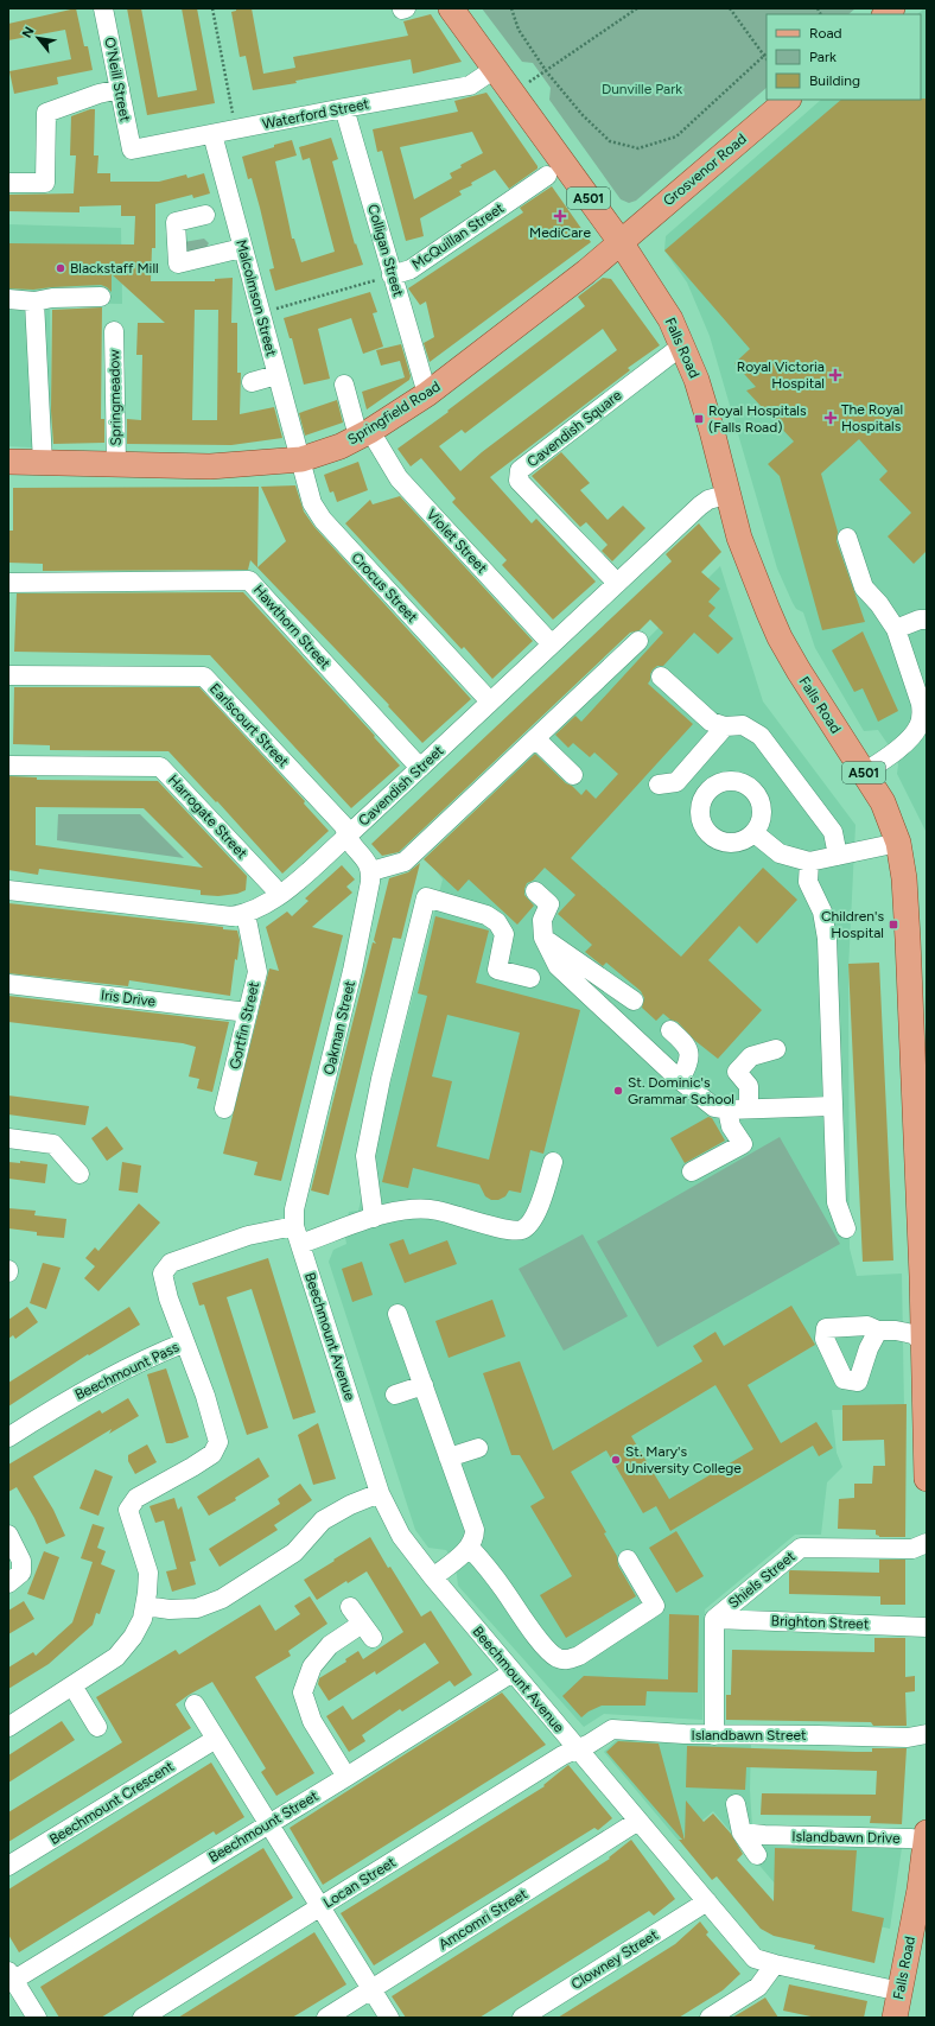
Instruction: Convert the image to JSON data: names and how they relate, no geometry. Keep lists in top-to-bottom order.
{
  "streets": {
    "main road": [
      "Grosvenor Road",
      "A501",
      "Falls Road",
      "Springfield Road"
    ],
    "street": [
      "O'Neill Street",
      "Waterford Street",
      "McQuillan Street",
      "Colligan Street",
      "Malcolmson Street",
      "Springmeadow",
      "Cavendish Square",
      "Violet Street",
      "Crocus Street",
      "Hawthorn Street",
      "Earlscourt Street",
      "Cavendish Street",
      "Harrogate Street",
      "Iris Drive",
      "Gortfin Street",
      "Oakman Street",
      "Beechmount Avenue",
      "Beechmount Pass",
      "Shiels Street",
      "Brighton Street",
      "Islandbawn Street",
      "Beechmount Crescent",
      "Beechmount Street",
      "Islandbawn Drive",
      "Locan Street",
      "Amcomri Street",
      "Clowney Street"
    ]
  },
  "crossings": [
    ["O'Neill Street", "Waterford Street"],
    ["Waterford Street", "Colligan Street"],
    ["Waterford Street", "Malcolmson Street"],
    ["Waterford Street", "Falls Road"],
    ["Grosvenor Road", "Falls Road"],
    ["Grosvenor Road", "Springfield Road"],
    ["McQuillan Street", "Colligan Street"],
    ["Colligan Street", "Springfield Road"],
    ["Malcolmson Street", "Springfield Road"],
    ["Malcolmson Street", "Crocus Street"],
    ["Falls Road", "Springfield Road"],
    ["Falls Road", "Cavendish Square"],
    ["Falls Road", "Cavendish Street"],
    ["Falls Road", "Beechmount Avenue"],
    ["Falls Road", "Islandbawn Drive"],
    ["Springmeadow", "Springfield Road"],
    ["Springfield Road", "Violet Street"],
    ["Springfield Road", "Crocus Street"],
    ["Cavendish Square", "Cavendish Street"],
    ["Violet Street", "Cavendish Street"],
    ["Crocus Street", "Cavendish Street"],
    ["Hawthorn Street", "Cavendish Street"],
    ["Earlscourt Street", "Cavendish Street"],
    ["Cavendish Street", "Harrogate Street"],
    ["Cavendish Street", "Gortfin Street"],
    ["Iris Drive", "Gortfin Street"],
    ["Oakman Street", "Beechmount Avenue"],
    ["Oakman Street", "Beechmount Pass"],
    ["Beechmount Avenue", "Beechmount Pass"],
    ["Beechmount Avenue", "Islandbawn Street"],
    ["Beechmount Avenue", "Beechmount Street"],
    ["Beechmount Avenue", "Locan Street"],
    ["Beechmount Avenue", "Amcomri Street"],
    ["Beechmount Avenue", "Clowney Street"],
    ["Shiels Street", "Brighton Street"],
    ["Islandbawn Street", "Locan Street"]
  ],
  "parks": ["Dunville Park"],
  "places": {
    "health": ["MediCare", "Royal Victoria Hospital", "The Royal Hospitals"],
    "other": ["Blackstaff Mill", "St. Dominic's Grammar School", "St. Mary's University College"],
    "transit": ["Royal Hospitals (Falls Road)", "Children's Hospital"]
  },
  "legend": ["Road", "Park", "Building"],
  "north": "top left"
}
